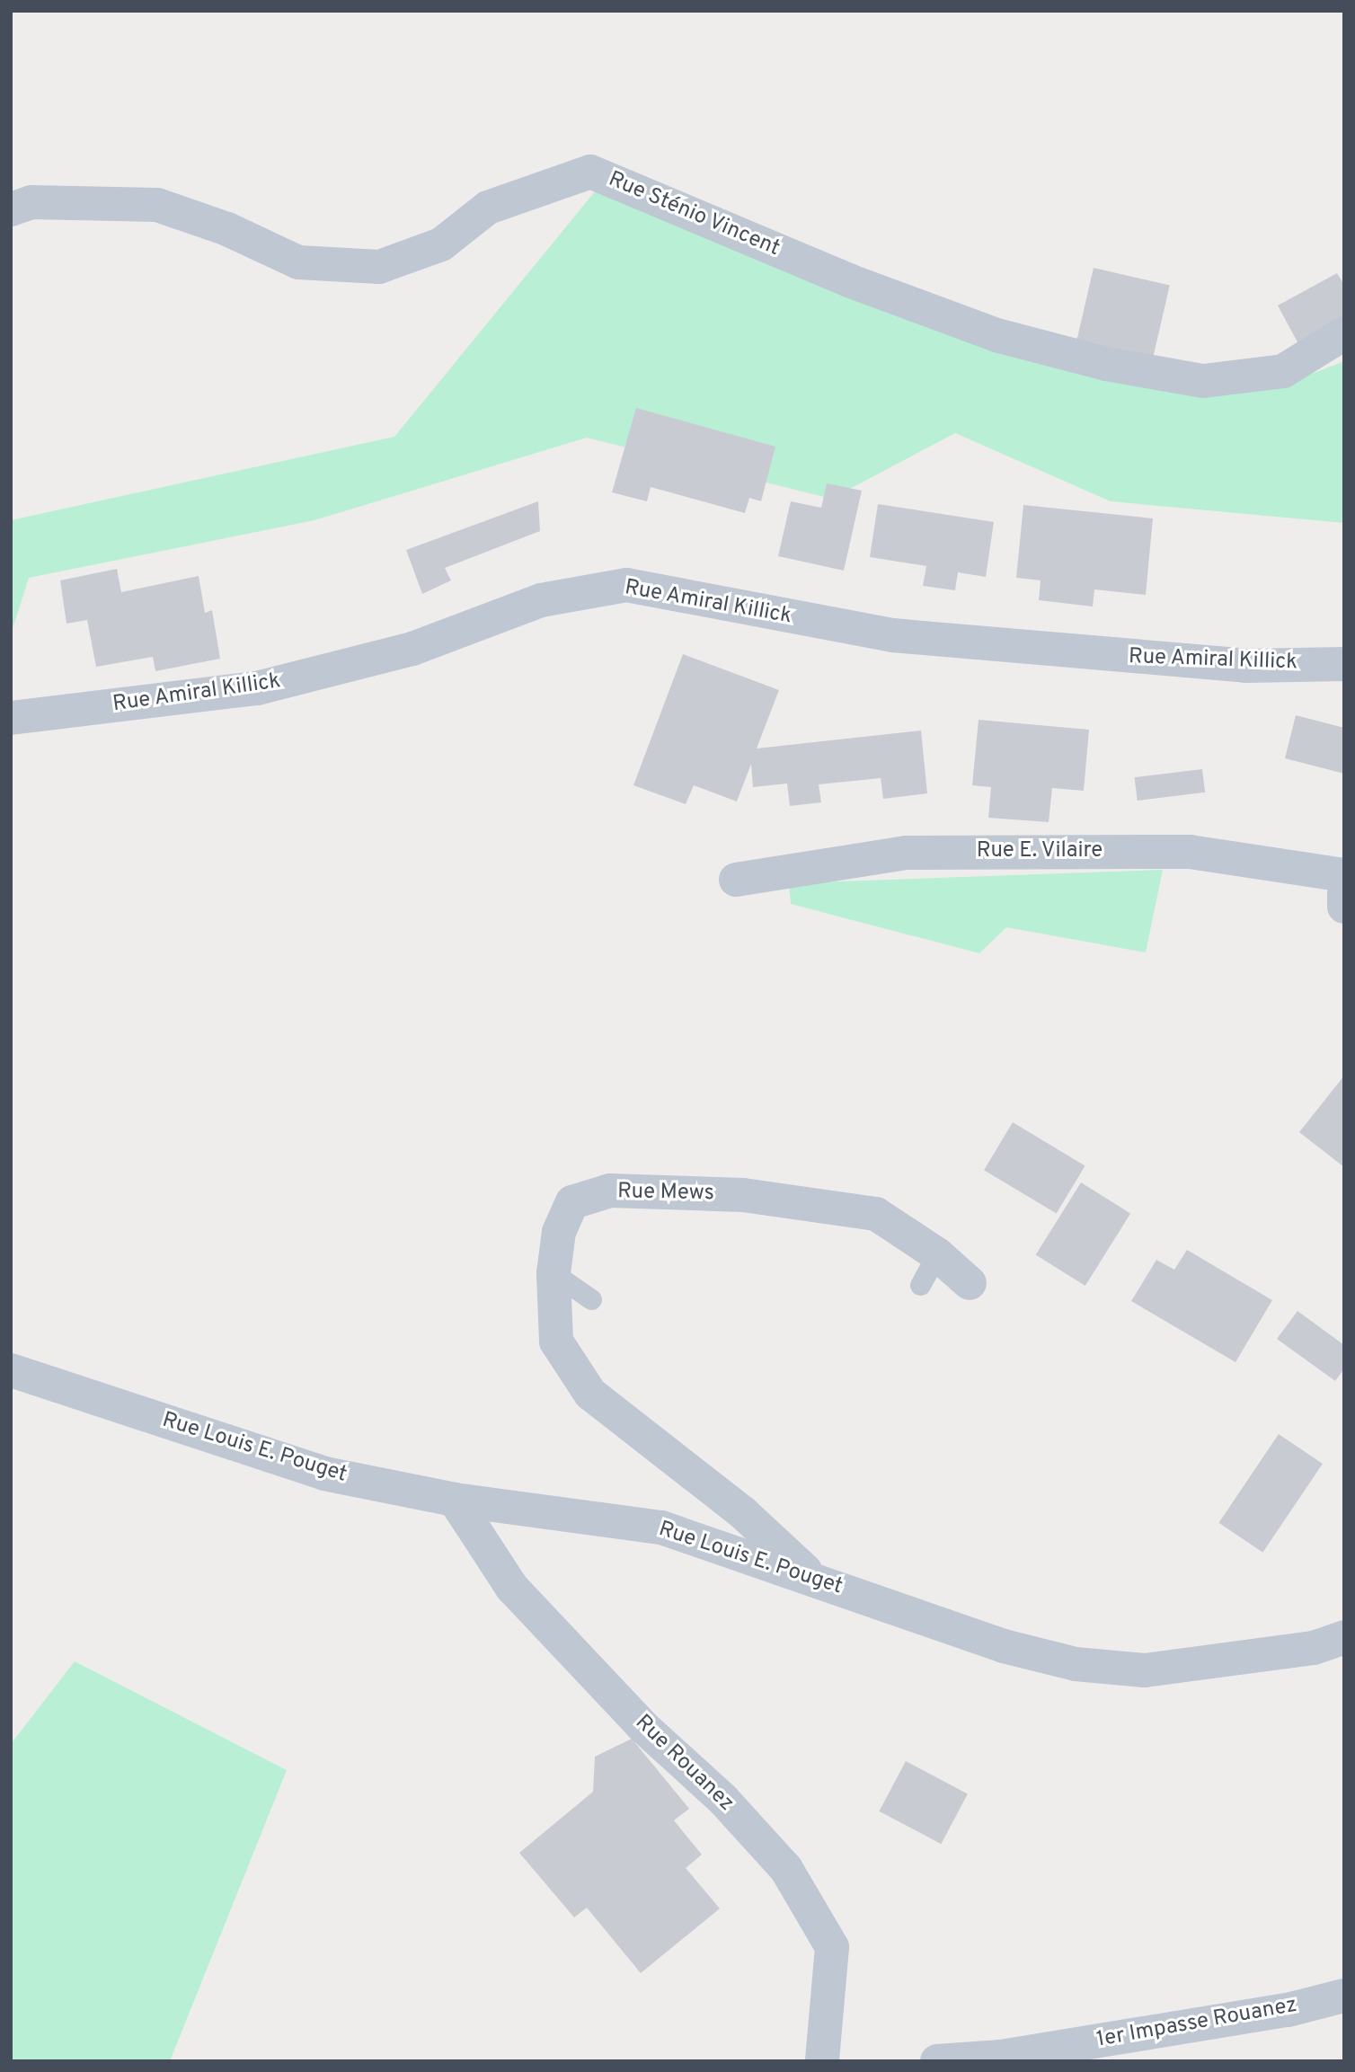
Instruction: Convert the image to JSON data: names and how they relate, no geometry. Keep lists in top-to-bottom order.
{
  "streets": {
    "street": [
      "Rue Sténio Vincent",
      "Rue Amiral Killick",
      "Rue E. Vilaire",
      "Rue Mews",
      "Rue Louis E. Pouget",
      "Rue Rouanez",
      "1er Impasse Rouanez"
    ]
  },
  "crossings": [
    ["Rue Mews", "Rue Louis E. Pouget"],
    ["Rue Louis E. Pouget", "Rue Rouanez"]
  ]
}
